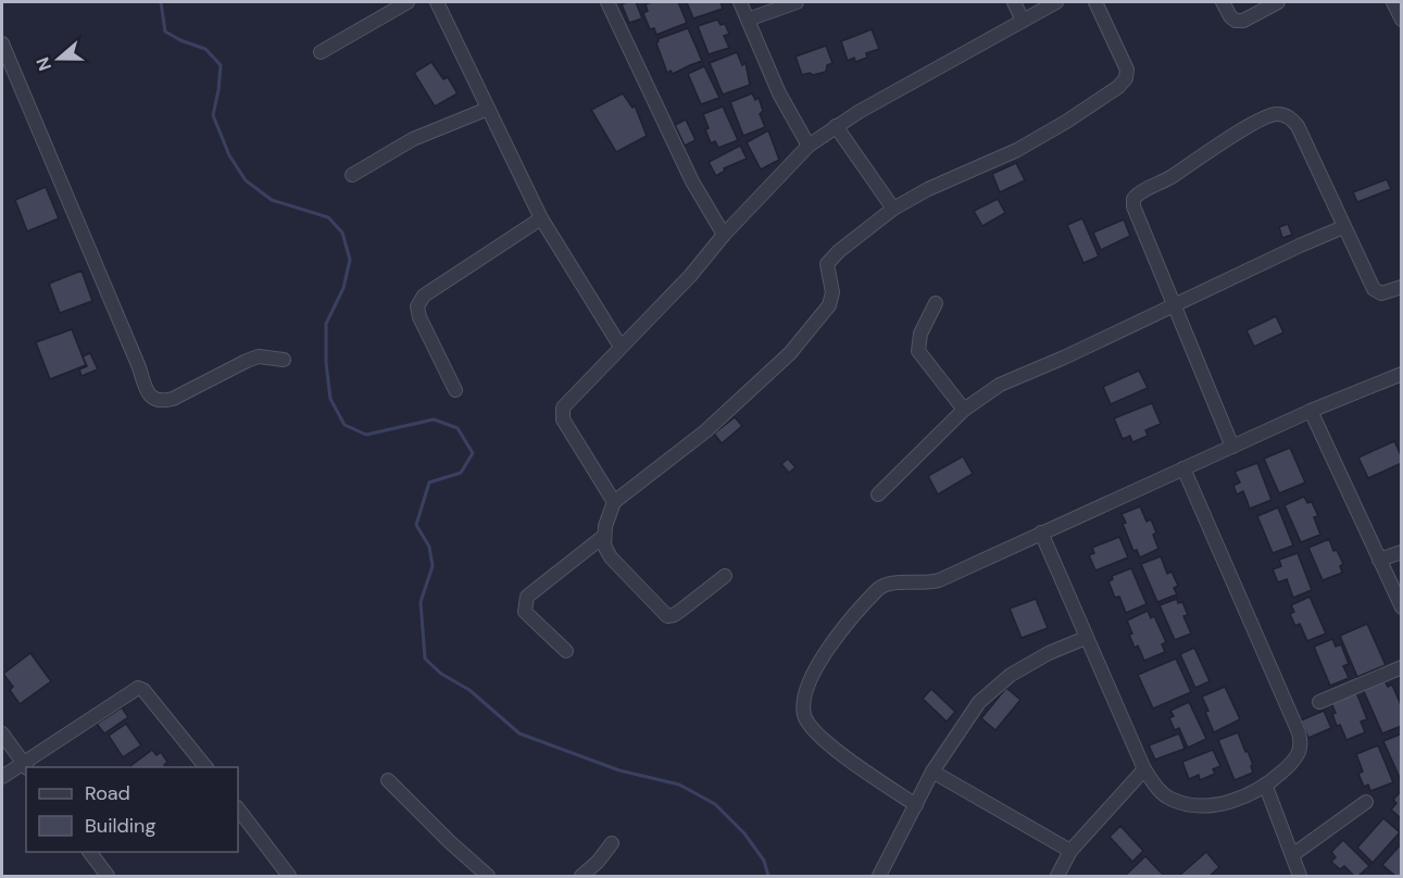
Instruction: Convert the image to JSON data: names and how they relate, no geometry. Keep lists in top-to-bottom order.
{
  "legend": ["Road", "Building"],
  "north": "left"
}
